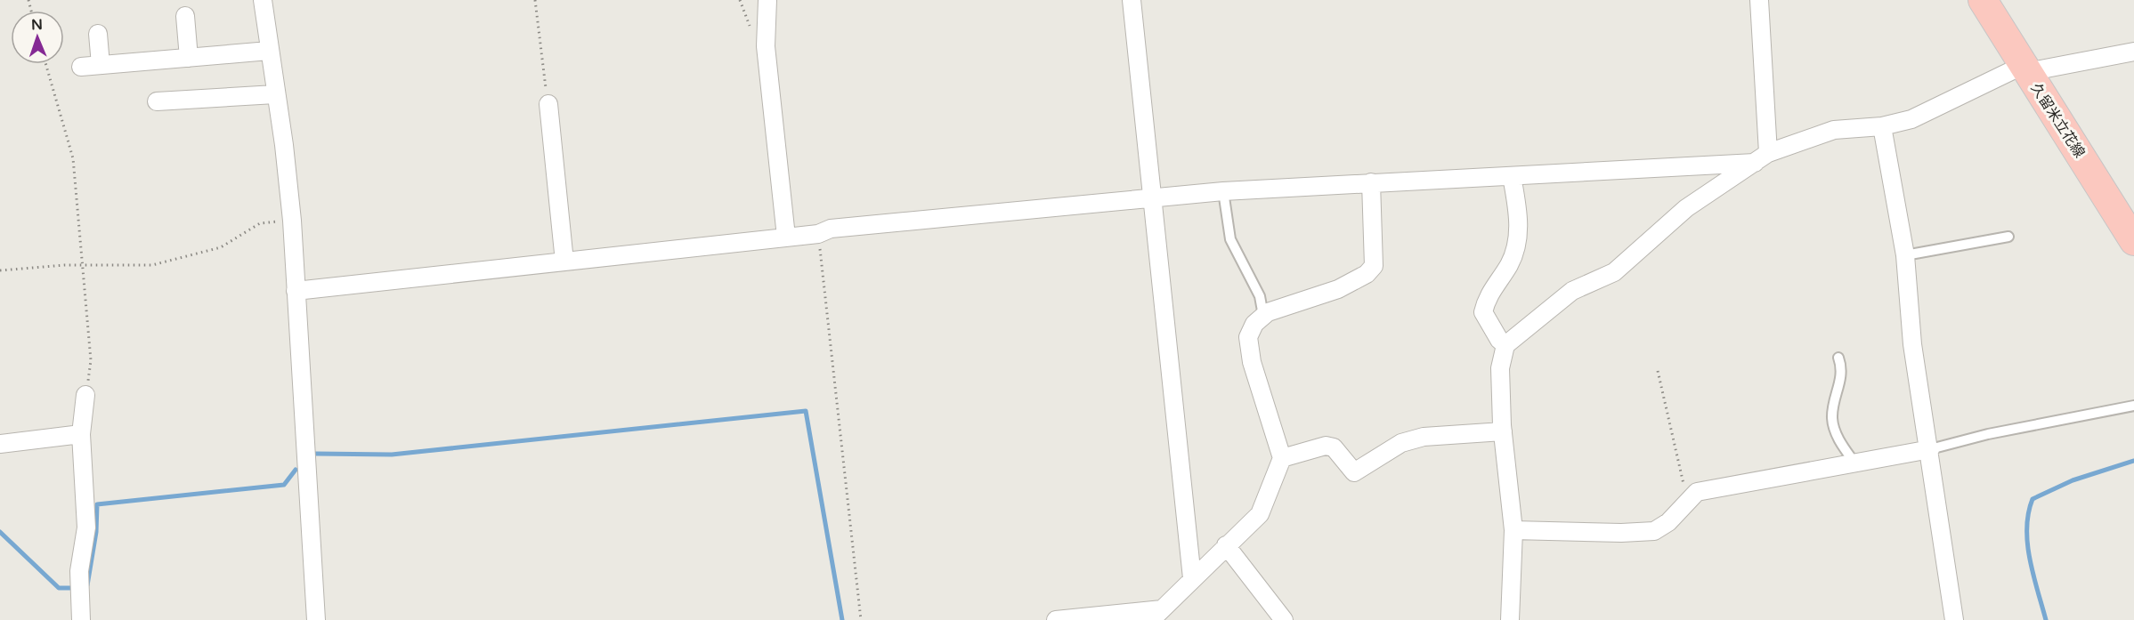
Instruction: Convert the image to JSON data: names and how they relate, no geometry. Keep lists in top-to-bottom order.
{
  "streets": {
    "main road": ["久留米立花線"]
  },
  "north": "top"
}
